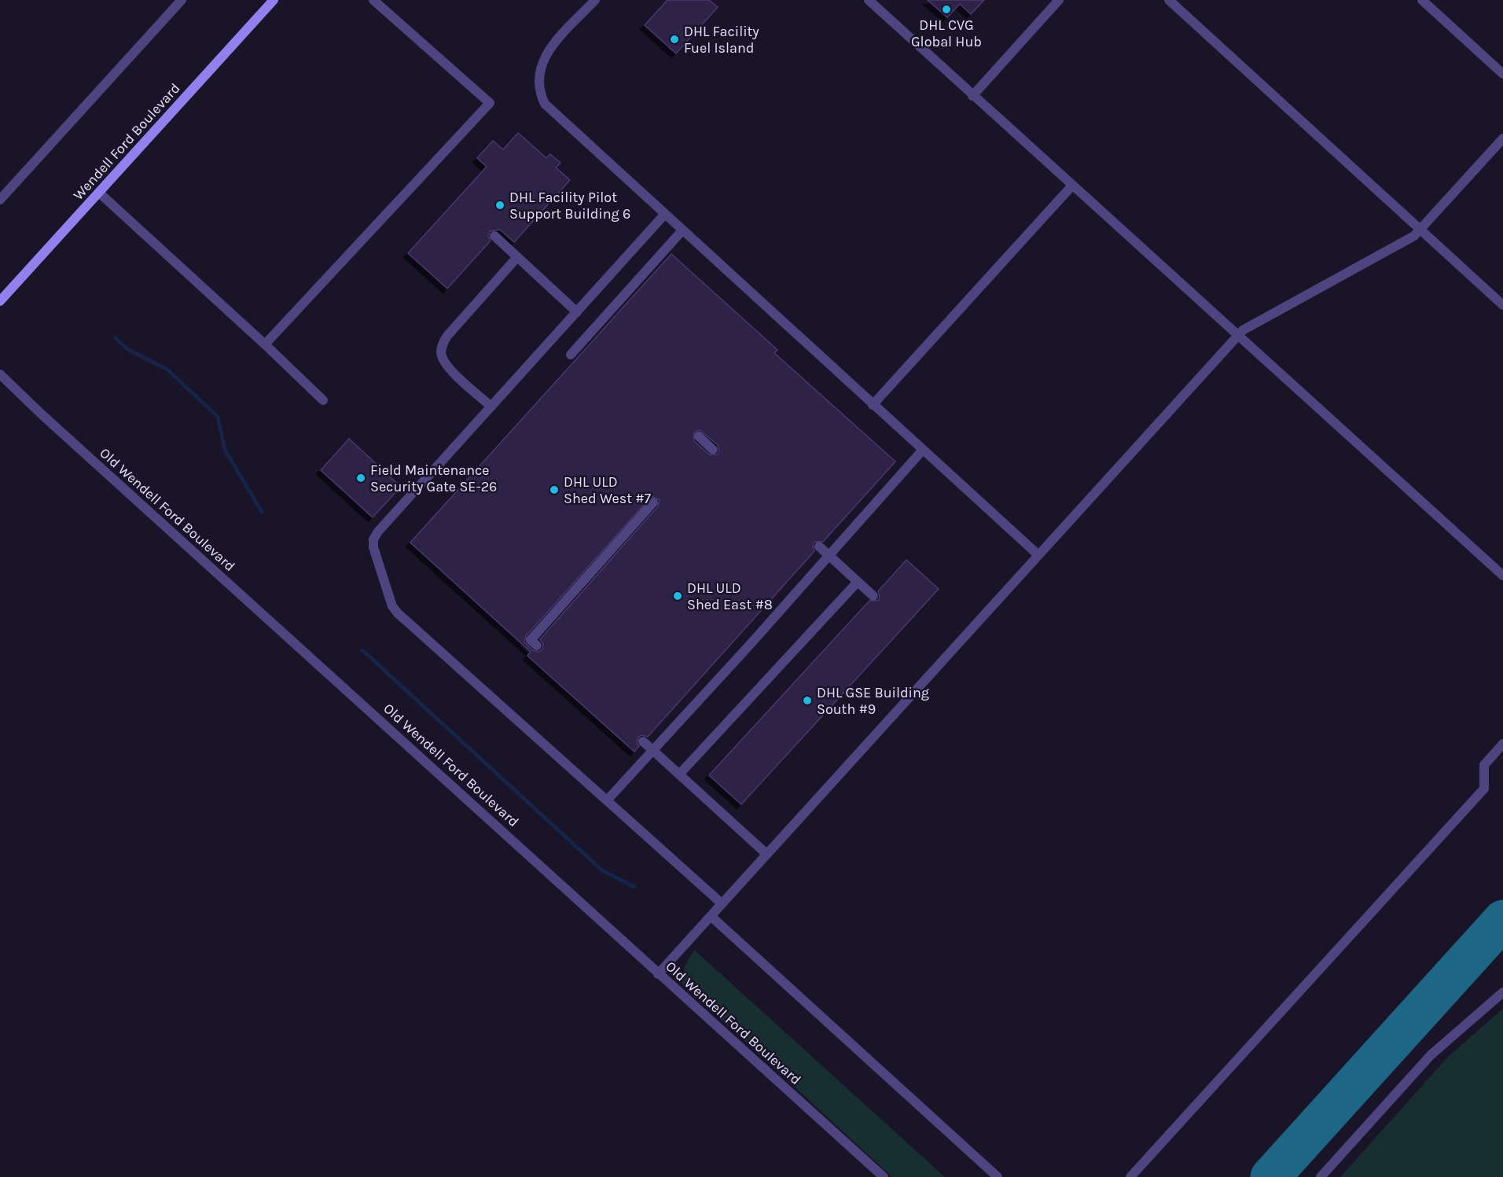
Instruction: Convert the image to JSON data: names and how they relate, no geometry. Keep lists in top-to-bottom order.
{
  "streets": {
    "street": ["Wendell Ford Boulevard"],
    "lane": ["Old Wendell Ford Boulevard"]
  },
  "places": [
    "DHL CVG Global Hub",
    "DHL Facility Fuel Island",
    "DHL Facility Pilot Support Building 6",
    "Field Maintenance Security Gate SE-26",
    "DHL ULD Shed West #7",
    "DHL ULD Shed East #8",
    "DHL GSE Building South #9"
  ]
}
